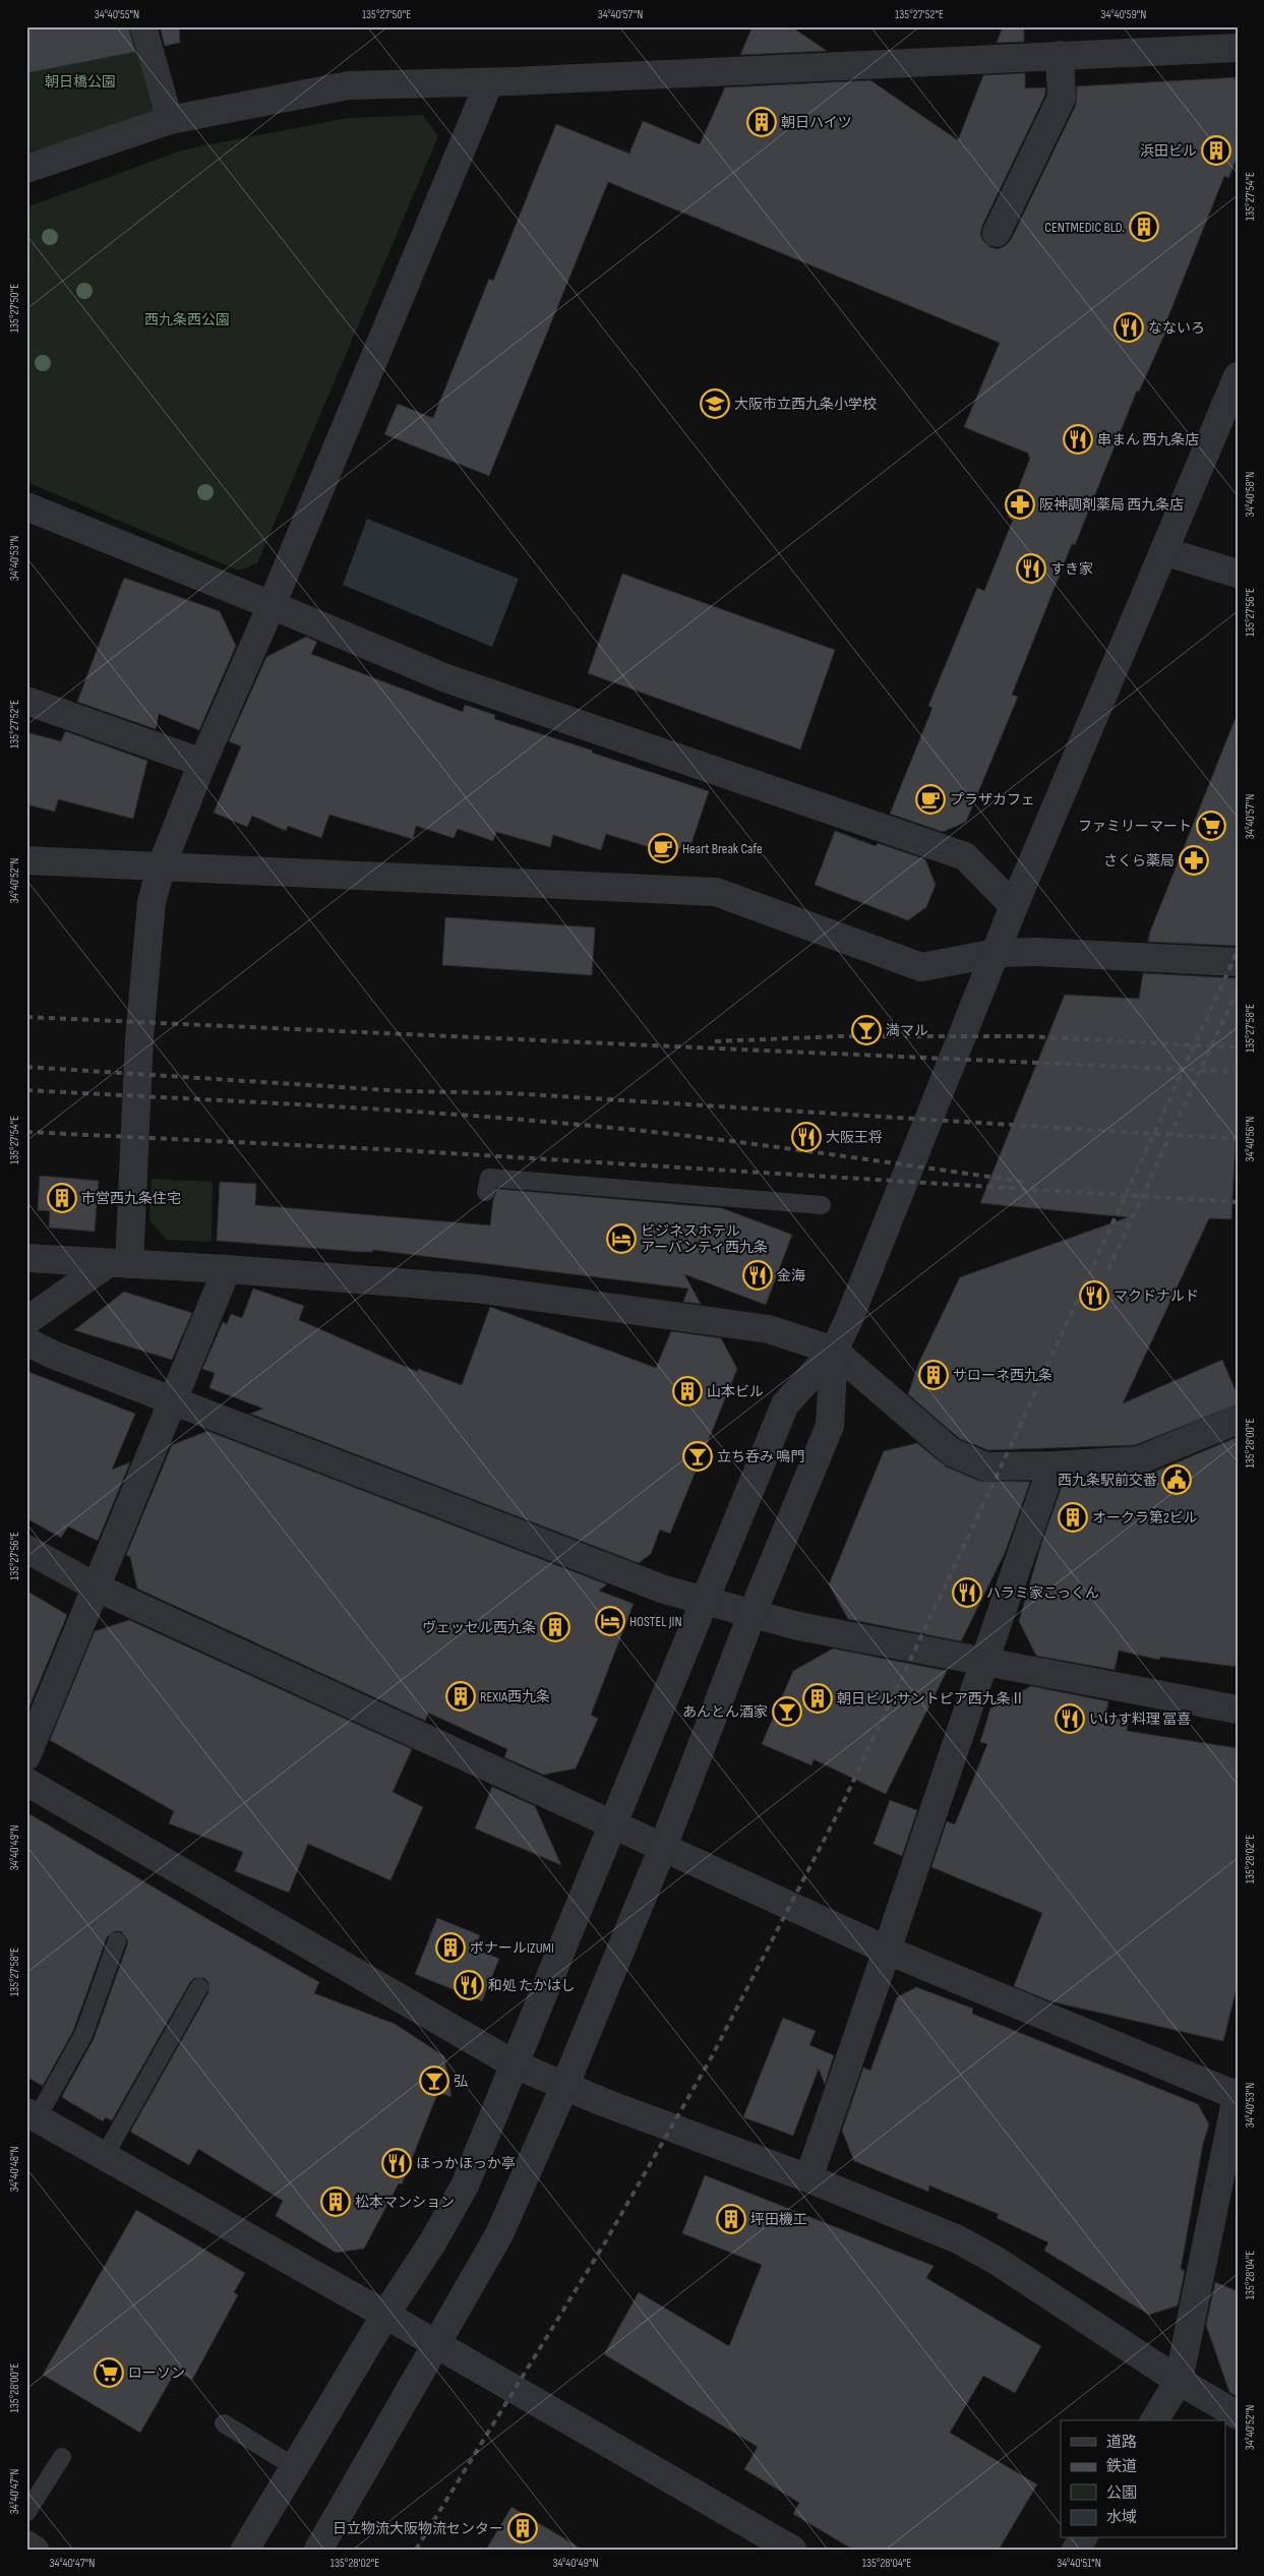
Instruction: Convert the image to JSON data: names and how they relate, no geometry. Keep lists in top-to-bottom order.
{
  "parks": ["朝日橋公園", "西九条西公園"],
  "places": {
    "building": [
      "朝日ハイツ",
      "浜田ビル",
      "CENTMEDIC BLD.",
      "市営西九条住宅",
      "サローネ西九条",
      "山本ビル",
      "オークラ第2ビル",
      "ヴェッセル西九条",
      "REXIA西九条",
      "朝日ビル;サントピア西九条Ⅱ",
      "ボナールIZUMI",
      "松本マンション",
      "坪田機工",
      "日立物流大阪物流センター"
    ],
    "restaurant": [
      "なないろ",
      "串まん 西九条店",
      "すき家",
      "大阪王将",
      "金海",
      "マクドナルド",
      "ハラミ家こっくん",
      "いけす料理 冨喜",
      "和処 たかはし",
      "ほっかほっか亭"
    ],
    "school or university": ["大阪市立西九条小学校"],
    "pharmacy": ["阪神調剤薬局 西九条店", "さくら薬局"],
    "cafe": ["プラザカフェ", "Heart Break Cafe"],
    "supermarket": ["ファミリーマート", "ローソン"],
    "bar": [
      "満マル",
      "立ち呑み 鳴門",
      "あんとん酒家",
      "弘"
    ],
    "hotel": ["ビジネスホテル アーバンティ西九条", "HOSTEL JIN"],
    "public building": ["西九条駅前交番"]
  },
  "legend": [
    "道路",
    "鉄道",
    "公園",
    "水域"
  ],
  "coordinates": [
    "34°40'55\"N",
    "135°27'50\"E",
    "34°40'57\"N",
    "135°27'52\"E",
    "34°40'59\"N",
    "135°27'54\"E",
    "34°40'58\"N",
    "34°40'53\"N",
    "135°27'56\"E",
    "34°40'52\"N",
    "135°27'58\"E",
    "34°40'56\"N",
    "135°28'00\"E",
    "34°40'49\"N",
    "135°28'02\"E",
    "34°40'48\"N",
    "135°28'04\"E",
    "34°40'47\"N",
    "34°40'51\"N"
  ]
}
